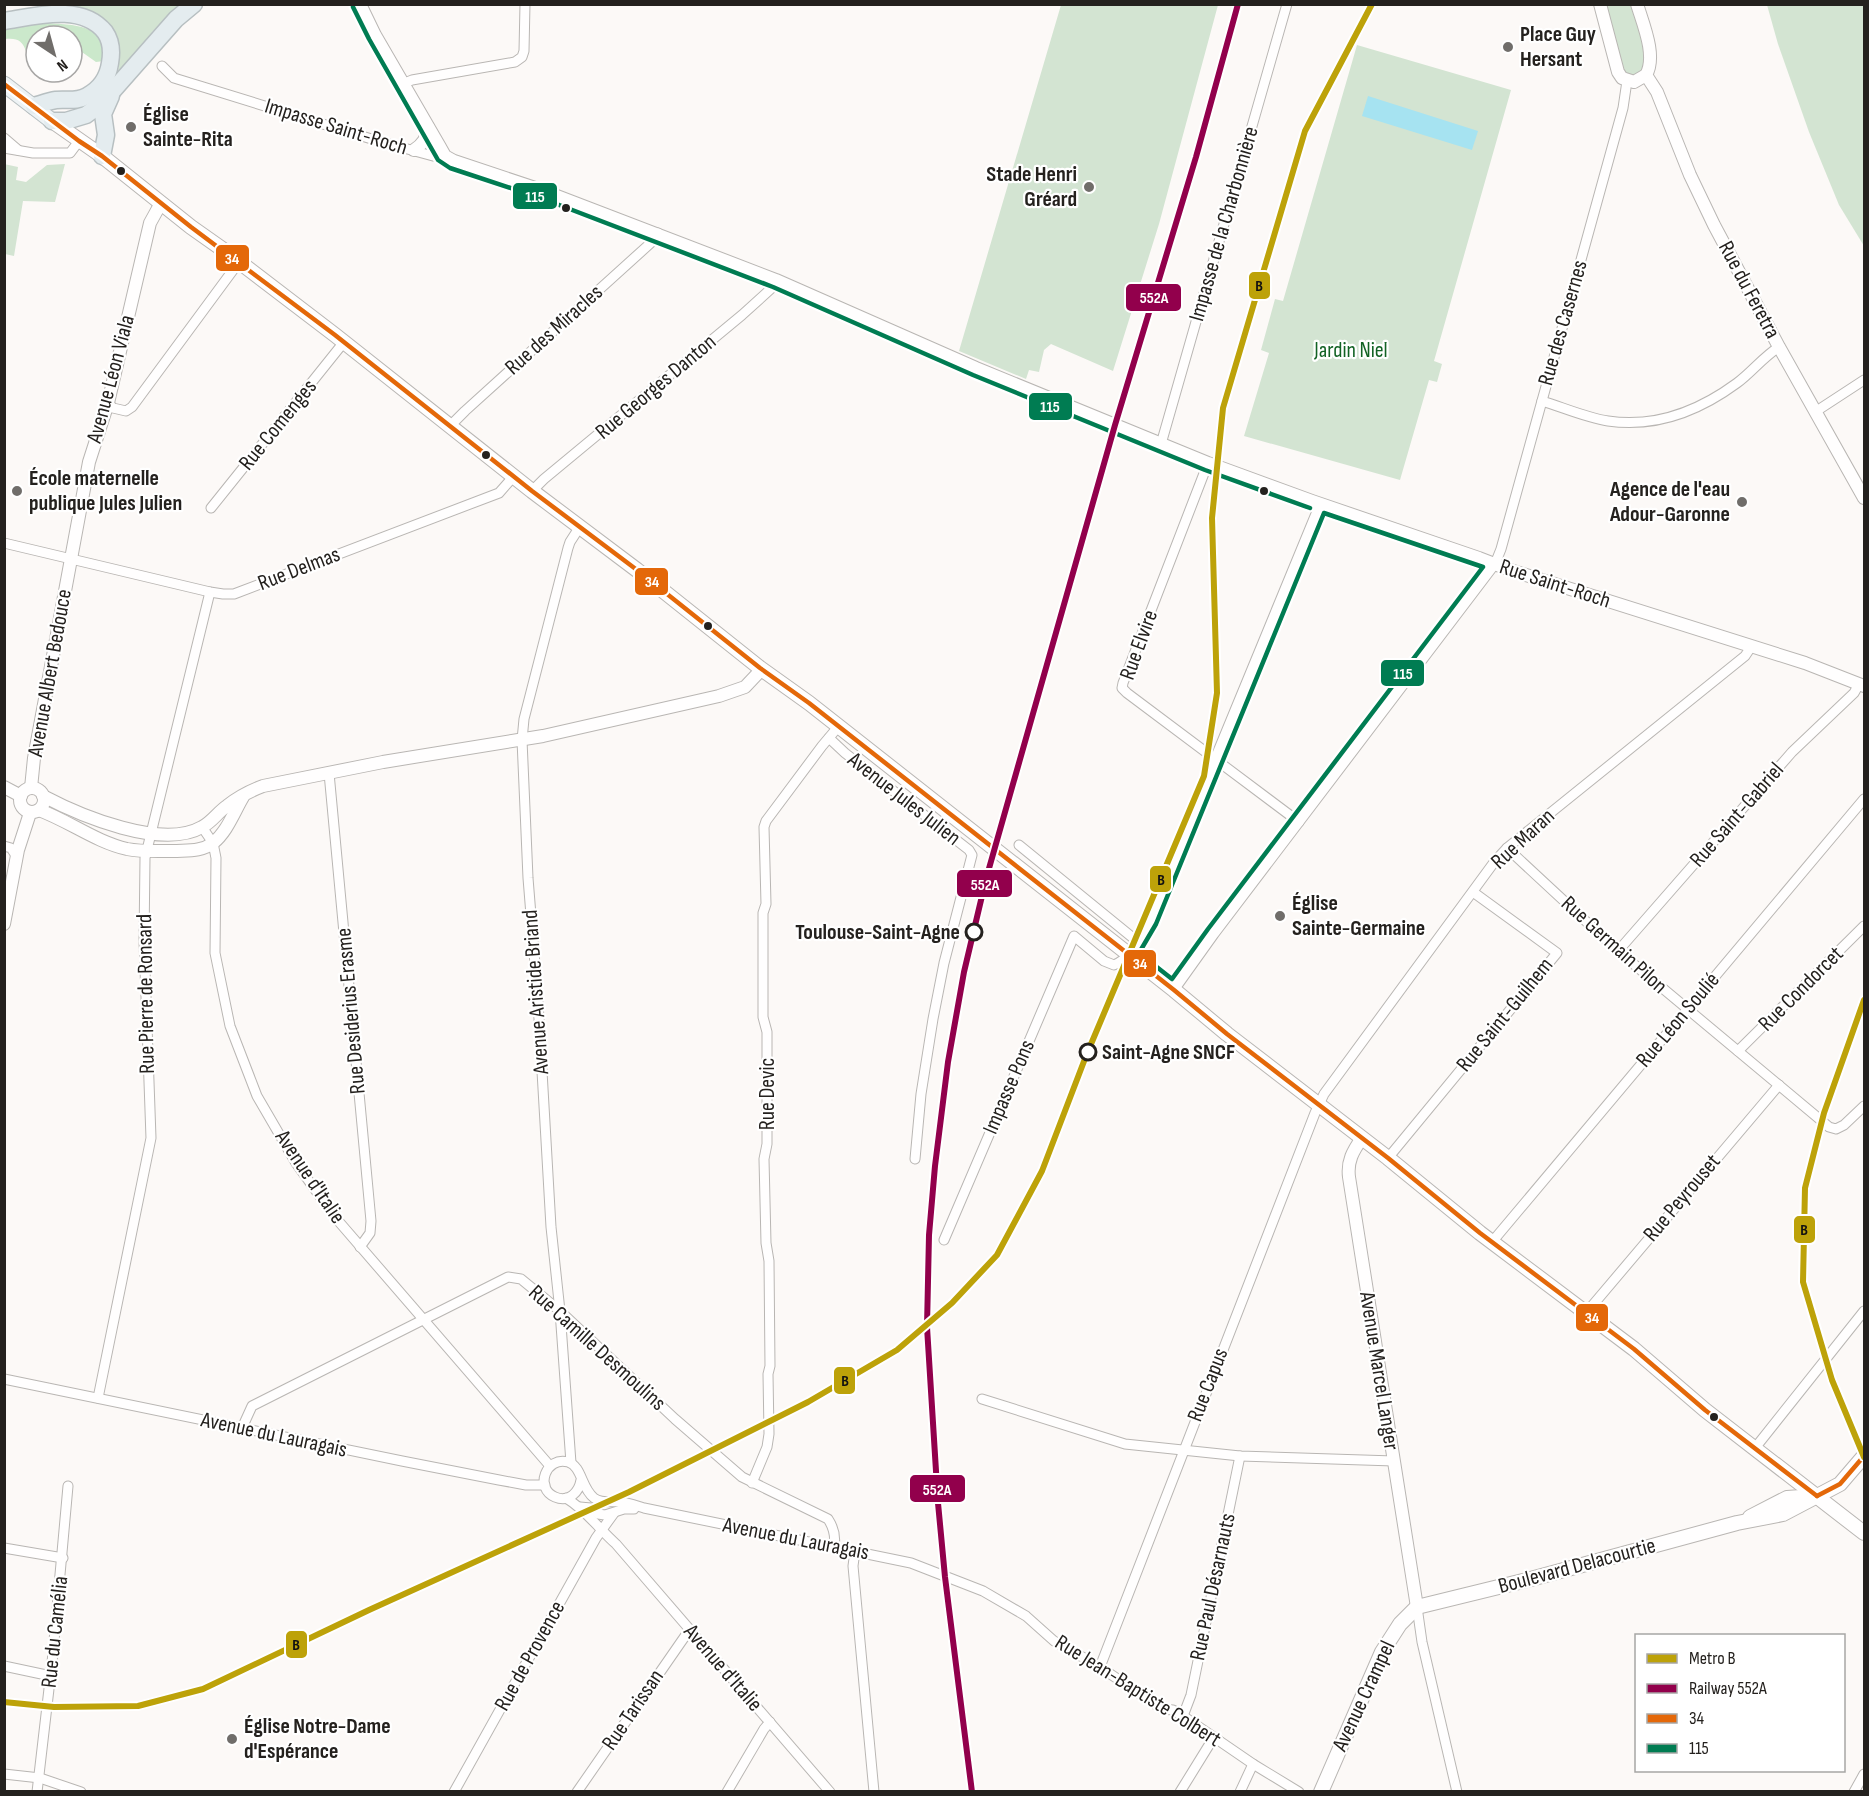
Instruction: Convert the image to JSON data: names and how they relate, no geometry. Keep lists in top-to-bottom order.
{
  "streets": {
    "main road": ["Avenue Jules Julien", "Boulevard Delacourtie", "Avenue Crampel"],
    "street": [
      "Impasse Saint-Roch",
      "Impasse de la Charbonnière",
      "Rue du Feretra",
      "Rue des Casernes",
      "Rue des Miracles",
      "Avenue Léon Viala",
      "Rue Georges Danton",
      "Rue Comenges",
      "Rue Delmas",
      "Rue Saint-Roch",
      "Rue Elvire",
      "Avenue Albert Bedouce",
      "Rue Saint-Gabriel",
      "Rue Maran",
      "Rue Germain Pilon",
      "Rue Condorcet",
      "Avenue Aristide Briand",
      "Rue Pierre de Ronsard",
      "Rue Desiderius Erasme",
      "Rue Saint-Guilhem",
      "Rue Léon Soulié",
      "Impasse Pons",
      "Rue Devic",
      "Avenue d'Italie",
      "Rue Peyrouset",
      "Rue Camille Desmoulins",
      "Avenue Marcel Langer",
      "Rue Capus",
      "Avenue du Lauragais",
      "Rue Paul Désarnauts",
      "Rue du Camélia",
      "Rue de Provence",
      "Rue Jean-Baptiste Colbert",
      "Rue Tarissan"
    ]
  },
  "crossings": [
    ["Impasse Saint-Roch", "Rue Saint-Roch"],
    ["Impasse de la Charbonnière", "Rue Saint-Roch"],
    ["Rue des Casernes", "Rue Saint-Roch"],
    ["Rue des Casernes", "Rue Elvire"],
    ["Rue des Casernes", "Avenue Jules Julien"],
    ["Rue des Miracles", "Rue Saint-Roch"],
    ["Rue des Miracles", "Avenue Jules Julien"],
    ["Avenue Léon Viala", "Rue Delmas"],
    ["Avenue Léon Viala", "Avenue Albert Bedouce"],
    ["Avenue Léon Viala", "Avenue Jules Julien"],
    ["Rue Georges Danton", "Rue Saint-Roch"],
    ["Rue Georges Danton", "Avenue Jules Julien"],
    ["Rue Comenges", "Avenue Jules Julien"],
    ["Rue Delmas", "Avenue Albert Bedouce"],
    ["Rue Delmas", "Avenue Jules Julien"],
    ["Rue Delmas", "Rue Pierre de Ronsard"],
    ["Rue Saint-Roch", "Rue Elvire"],
    ["Rue Saint-Roch", "Rue Saint-Gabriel"],
    ["Rue Saint-Roch", "Rue Maran"],
    ["Avenue Jules Julien", "Rue Maran"],
    ["Avenue Jules Julien", "Avenue Aristide Briand"],
    ["Avenue Jules Julien", "Rue Saint-Guilhem"],
    ["Avenue Jules Julien", "Rue Léon Soulié"],
    ["Avenue Jules Julien", "Impasse Pons"],
    ["Avenue Jules Julien", "Rue Devic"],
    ["Avenue Jules Julien", "Rue Peyrouset"],
    ["Avenue Jules Julien", "Avenue Marcel Langer"],
    ["Avenue Jules Julien", "Rue Capus"],
    ["Avenue Jules Julien", "Boulevard Delacourtie"],
    ["Rue Saint-Gabriel", "Rue Germain Pilon"],
    ["Rue Maran", "Rue Germain Pilon"],
    ["Rue Maran", "Rue Saint-Guilhem"],
    ["Rue Maran", "Rue Capus"],
    ["Rue Germain Pilon", "Rue Condorcet"],
    ["Rue Germain Pilon", "Rue Léon Soulié"],
    ["Rue Germain Pilon", "Rue Peyrouset"],
    ["Avenue Aristide Briand", "Avenue d'Italie"],
    ["Avenue Aristide Briand", "Rue Camille Desmoulins"],
    ["Avenue Aristide Briand", "Avenue du Lauragais"],
    ["Rue Pierre de Ronsard", "Avenue du Lauragais"],
    ["Rue Desiderius Erasme", "Avenue d'Italie"],
    ["Rue Devic", "Rue Camille Desmoulins"],
    ["Avenue d'Italie", "Rue Camille Desmoulins"],
    ["Avenue d'Italie", "Avenue du Lauragais"],
    ["Avenue d'Italie", "Rue de Provence"],
    ["Avenue d'Italie", "Rue Tarissan"],
    ["Rue Camille Desmoulins", "Avenue du Lauragais"],
    ["Avenue Marcel Langer", "Boulevard Delacourtie"],
    ["Avenue Marcel Langer", "Avenue Crampel"],
    ["Rue Capus", "Rue Jean-Baptiste Colbert"],
    ["Avenue du Lauragais", "Rue de Provence"],
    ["Avenue du Lauragais", "Rue Jean-Baptiste Colbert"],
    ["Boulevard Delacourtie", "Avenue Crampel"],
    ["Rue Paul Désarnauts", "Rue Jean-Baptiste Colbert"]
  ],
  "parks": ["Jardin Niel"],
  "places": [
    "Place Guy Hersant",
    "Église Sainte-Rita",
    "Stade Henri Gréard",
    "École maternelle publique Jules Julien",
    "Agence de l'eau Adour-Garonne",
    "Église Sainte-Germaine",
    "Toulouse-Saint-Agne",
    "Saint-Agne SNCF",
    "Église Notre-Dame d'Espérance"
  ],
  "lines": [
    "metro line B",
    "rail line 552A",
    "transit line 115",
    "transit line 34"
  ],
  "legend": [
    "Metro B",
    "Railway 552A",
    "34",
    "115"
  ],
  "north": "bottom right"
}
